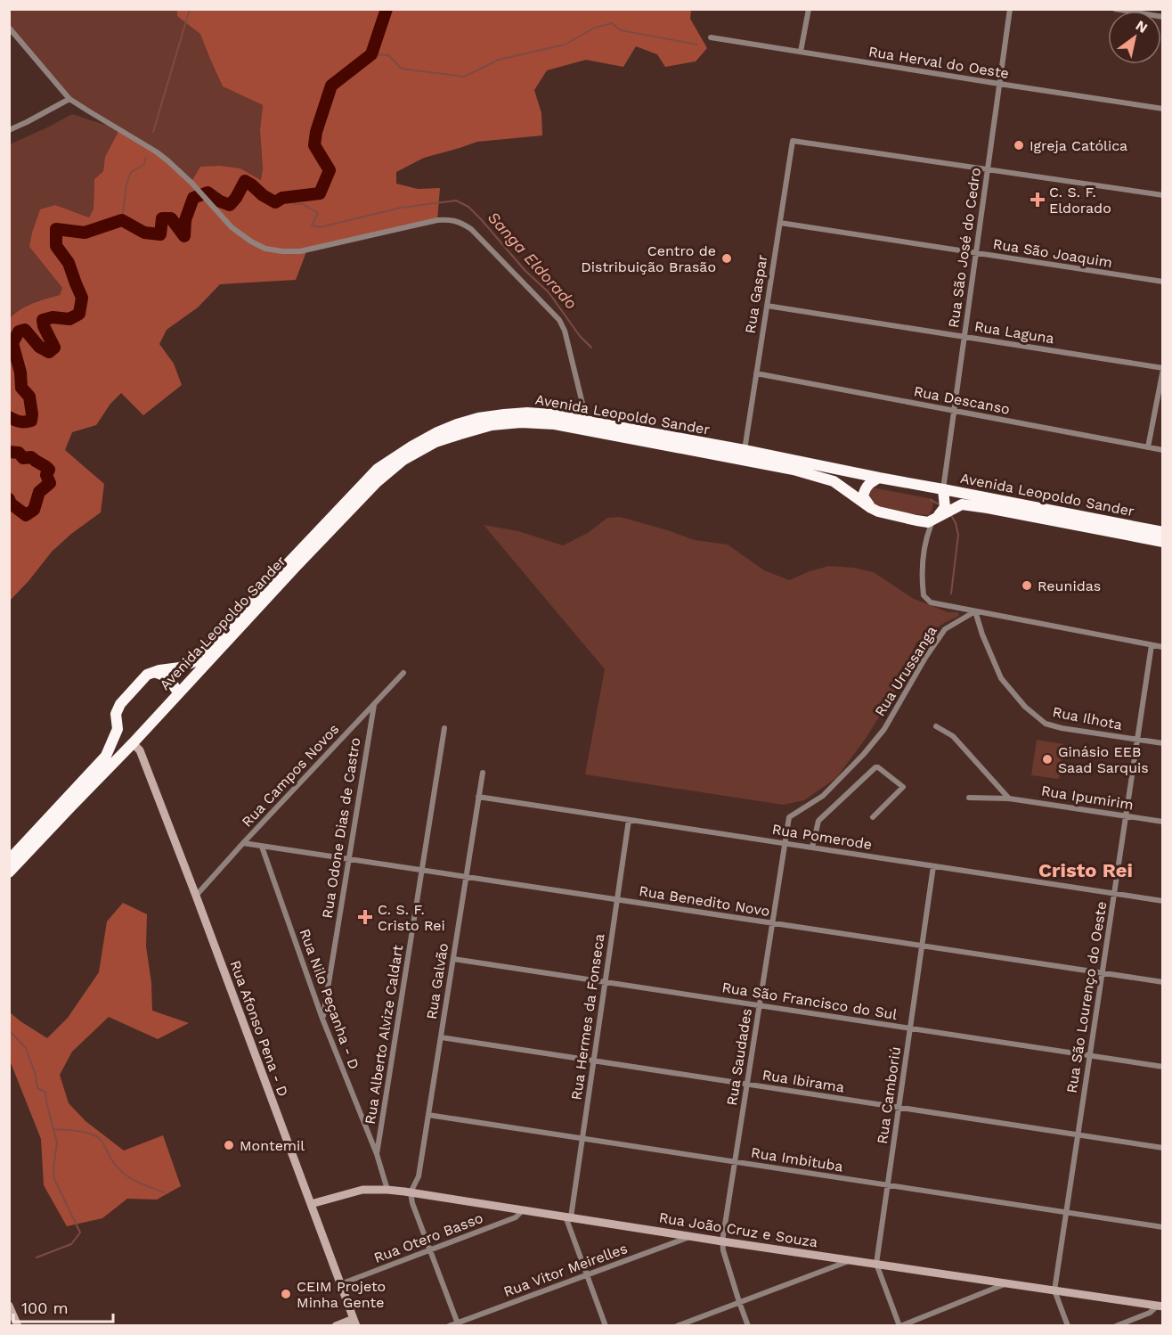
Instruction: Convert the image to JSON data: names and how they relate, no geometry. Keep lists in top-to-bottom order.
{
  "streets": {
    "highway": ["Avenida Leopoldo Sander"],
    "street": [
      "Rua Herval do Oeste",
      "Rua São José do Cedro",
      "Rua São Joaquim",
      "Rua Gaspar",
      "Rua Laguna",
      "Rua Descanso",
      "Rua Urussanga",
      "Rua Ilhota",
      "Rua Campos Novos",
      "Rua Ipumirim",
      "Rua Odone Dias de Castro",
      "Rua Pomerode",
      "Rua Benedito Novo",
      "Rua Galvão",
      "Rua São Lourenço do Oeste",
      "Rua Nilo Peçanha - D",
      "Rua São Francisco do Sul",
      "Rua Hermes da Fonseca",
      "Rua Afonso Pena - D",
      "Rua Alberto Alvize Caldart",
      "Rua Saudades",
      "Rua Ibirama",
      "Rua Camboriú",
      "Rua Imbituba",
      "Rua João Cruz e Souza",
      "Rua Otero Basso",
      "Rua Vitor Meirelles"
    ]
  },
  "crossings": [
    ["Rua Herval do Oeste", "Rua São José do Cedro"],
    ["Rua São José do Cedro", "Rua São Joaquim"],
    ["Rua São José do Cedro", "Rua Gaspar"],
    ["Rua São José do Cedro", "Rua Laguna"],
    ["Rua São José do Cedro", "Rua Descanso"],
    ["Rua São José do Cedro", "Avenida Leopoldo Sander"],
    ["Rua São Joaquim", "Rua Gaspar"],
    ["Rua Gaspar", "Rua Laguna"],
    ["Rua Gaspar", "Rua Descanso"],
    ["Rua Gaspar", "Avenida Leopoldo Sander"],
    ["Avenida Leopoldo Sander", "Rua Afonso Pena - D"],
    ["Rua Urussanga", "Rua Ilhota"],
    ["Rua Urussanga", "Rua Pomerode"],
    ["Rua Urussanga", "Rua Saudades"],
    ["Rua Ilhota", "Rua São Lourenço do Oeste"],
    ["Rua Campos Novos", "Rua Odone Dias de Castro"],
    ["Rua Campos Novos", "Rua Benedito Novo"],
    ["Rua Campos Novos", "Rua Afonso Pena - D"],
    ["Rua Ipumirim", "Rua São Lourenço do Oeste"],
    ["Rua Odone Dias de Castro", "Rua Benedito Novo"],
    ["Rua Odone Dias de Castro", "Rua Nilo Peçanha - D"],
    ["Rua Pomerode", "Rua Galvão"],
    ["Rua Pomerode", "Rua São Lourenço do Oeste"],
    ["Rua Pomerode", "Rua Hermes da Fonseca"],
    ["Rua Pomerode", "Rua Saudades"],
    ["Rua Pomerode", "Rua Camboriú"],
    ["Rua Benedito Novo", "Rua Galvão"],
    ["Rua Benedito Novo", "Rua São Lourenço do Oeste"],
    ["Rua Benedito Novo", "Rua Nilo Peçanha - D"],
    ["Rua Benedito Novo", "Rua Hermes da Fonseca"],
    ["Rua Benedito Novo", "Rua Alberto Alvize Caldart"],
    ["Rua Benedito Novo", "Rua Saudades"],
    ["Rua Benedito Novo", "Rua Camboriú"],
    ["Rua Galvão", "Rua São Francisco do Sul"],
    ["Rua Galvão", "Rua Ibirama"],
    ["Rua Galvão", "Rua Imbituba"],
    ["Rua Galvão", "Rua João Cruz e Souza"],
    ["Rua São Lourenço do Oeste", "Rua São Francisco do Sul"],
    ["Rua São Lourenço do Oeste", "Rua Ibirama"],
    ["Rua São Lourenço do Oeste", "Rua Imbituba"],
    ["Rua São Lourenço do Oeste", "Rua João Cruz e Souza"],
    ["Rua Nilo Peçanha - D", "Rua Alberto Alvize Caldart"],
    ["Rua Nilo Peçanha - D", "Rua João Cruz e Souza"],
    ["Rua São Francisco do Sul", "Rua Hermes da Fonseca"],
    ["Rua São Francisco do Sul", "Rua Saudades"],
    ["Rua São Francisco do Sul", "Rua Camboriú"],
    ["Rua Hermes da Fonseca", "Rua Ibirama"],
    ["Rua Hermes da Fonseca", "Rua Imbituba"],
    ["Rua Hermes da Fonseca", "Rua João Cruz e Souza"],
    ["Rua Hermes da Fonseca", "Rua Vitor Meirelles"],
    ["Rua Afonso Pena - D", "Rua João Cruz e Souza"],
    ["Rua Afonso Pena - D", "Rua Otero Basso"],
    ["Rua Saudades", "Rua Ibirama"],
    ["Rua Saudades", "Rua Imbituba"],
    ["Rua Saudades", "Rua João Cruz e Souza"],
    ["Rua Ibirama", "Rua Camboriú"],
    ["Rua Camboriú", "Rua Imbituba"],
    ["Rua Camboriú", "Rua João Cruz e Souza"],
    ["Rua João Cruz e Souza", "Rua Otero Basso"],
    ["Rua João Cruz e Souza", "Rua Vitor Meirelles"]
  ],
  "districts": ["Cristo Rei"],
  "water": ["Sanga Eldorado"],
  "places": {
    "other": [
      "Igreja Católica",
      "Centro de Distribuição Brasão",
      "Reunidas",
      "Ginásio EEB Saad Sarquis",
      "Montemil",
      "CEIM Projeto Minha Gente"
    ],
    "health": ["C. S. F. Eldorado", "C. S. F. Cristo Rei"]
  },
  "scale_bar": "100 m",
  "north": "top right"
}
